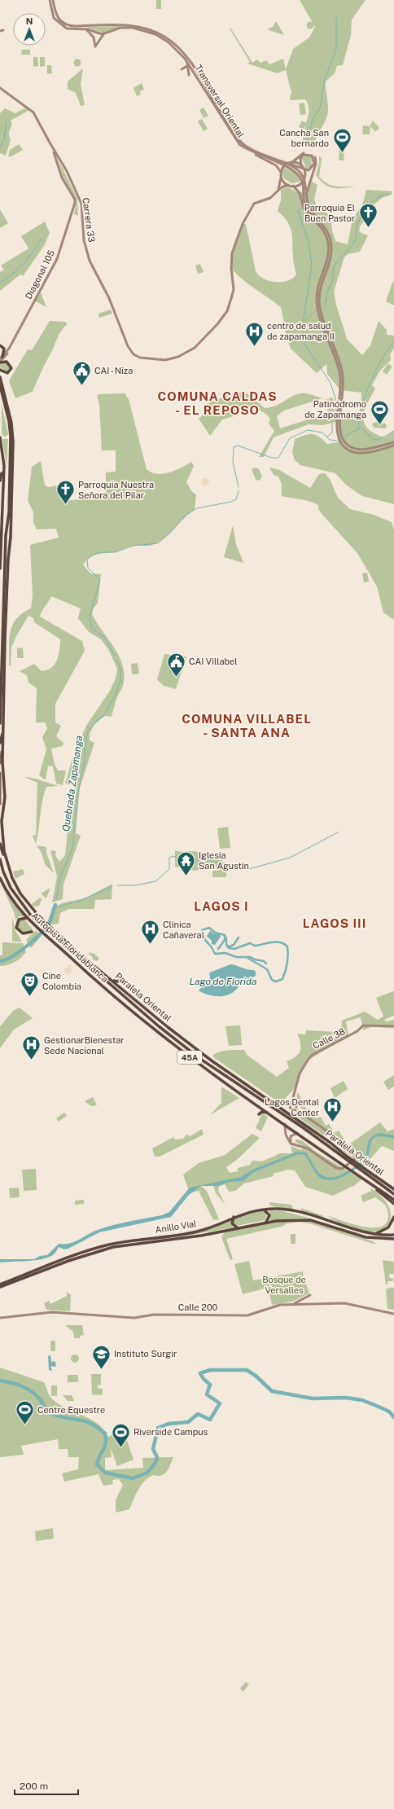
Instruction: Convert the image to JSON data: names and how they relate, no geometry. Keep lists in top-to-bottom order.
{
  "streets": {
    "highway": [
      "Autopista Floridablanca",
      "Paralela Oriental",
      "45A",
      "Anillo Víal"
    ],
    "main road": [
      "Transversal Oriental",
      "Carrera 33",
      "Diagonal 105",
      "Calle 38",
      "Calle 200"
    ]
  },
  "crossings": [
    ["Carrera 33", "Diagonal 105"],
    ["Autopista Floridablanca", "Paralela Oriental"]
  ],
  "districts": [
    "COMUNA CALDAS - EL REPOSO",
    "COMUNA VILLABEL - SANTA ANA",
    "LAGOS I",
    "LAGOS III"
  ],
  "water": ["Quebrada Zapamanga", "Lago de Florida"],
  "parks": ["Bosque de Versalles"],
  "places": {
    "sports": [
      "Cancha San bernardo",
      "Patinódromo de Zapamanga",
      "Centre Equestre",
      "Riverside Campus"
    ],
    "church": ["Parroquia El Buen Pastor", "Parroquia Nuestra Señora del Pilar"],
    "hospital": [
      "centro de salud de zapamanga II",
      "Clínica Cañaveral",
      "GestionarBienestar Sede Nacional",
      "Lagos Dental Center"
    ],
    "public building": ["CAI - Niza", "CAI Villabel"],
    "temple": ["Iglesia San Agustín"],
    "theatre": ["Cine Colombia"],
    "school or university": ["Instituto Surgir"]
  },
  "scale_bar": "200 m",
  "north": "top"
}
